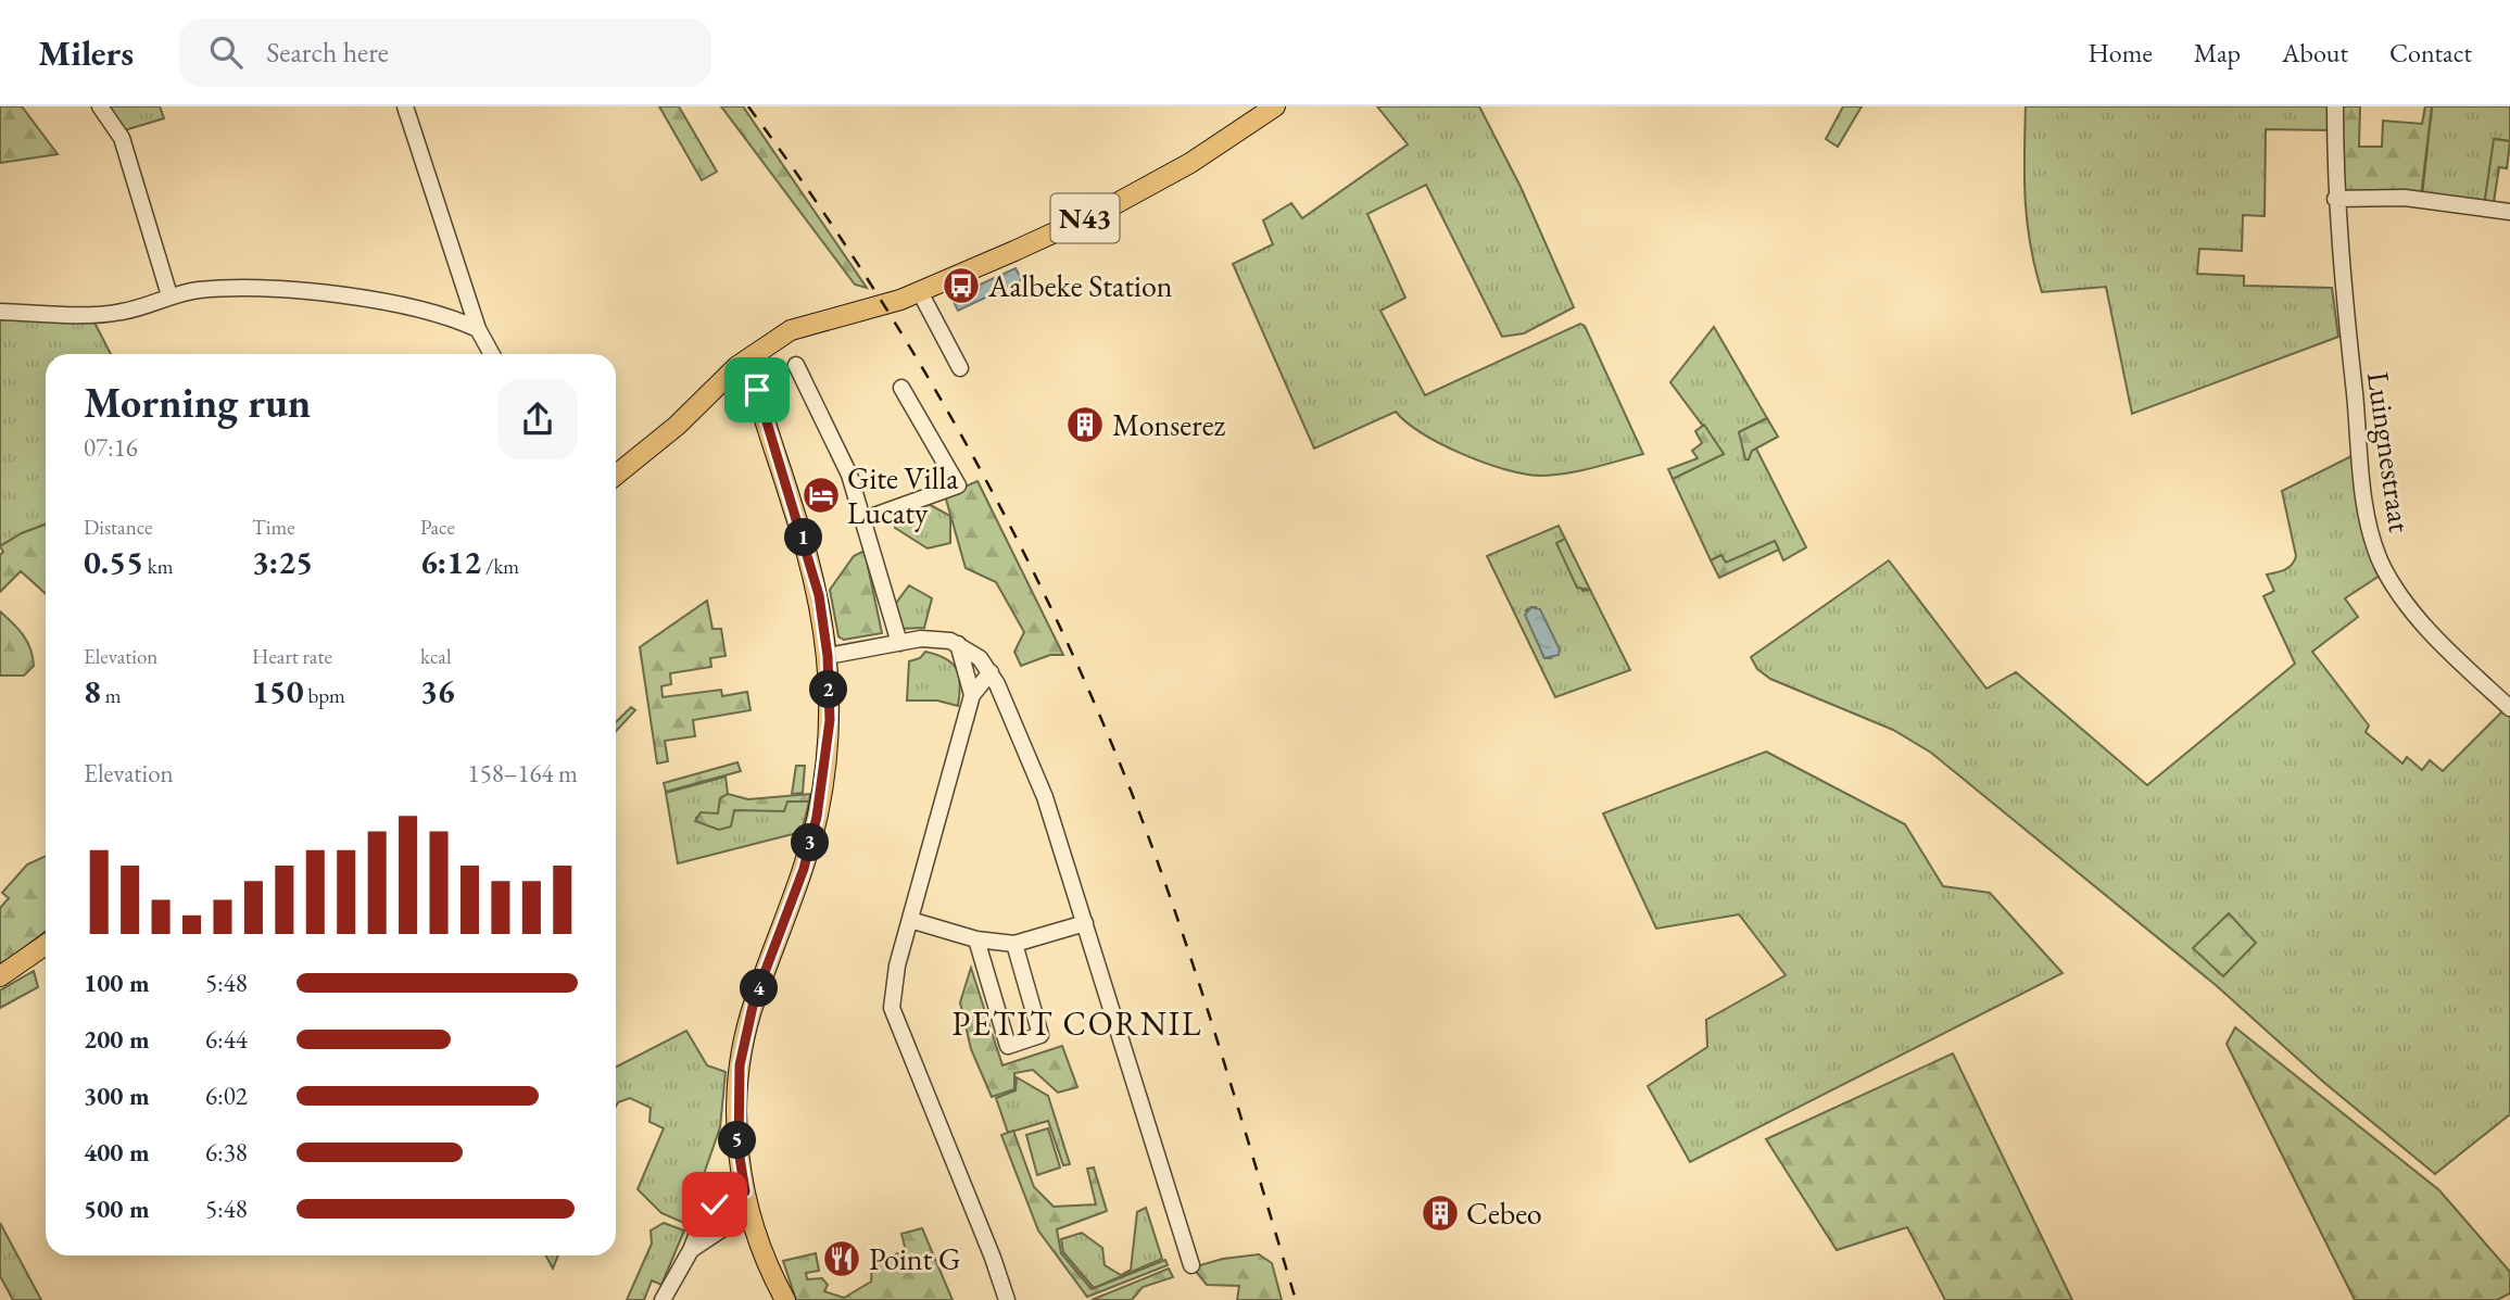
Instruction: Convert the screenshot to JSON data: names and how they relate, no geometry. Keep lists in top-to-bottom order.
{
  "streets": {
    "main road": ["N43"],
    "street": ["Luingnestraat"]
  },
  "districts": ["PETIT CORNIL"],
  "places": {
    "bus stop": ["Aalbeke Station"],
    "building": ["Monserez", "Cebeo"],
    "hotel": ["Gite Villa Lucaty"],
    "restaurant": ["Point G"]
  },
  "page": {
    "header": "Milers",
    "search": "Search here",
    "nav": [
      "Home",
      "Map",
      "About",
      "Contact"
    ],
    "heading": ["Morning run", "07:16"],
    "stats": [
      ["Distance", "0.55 km"],
      ["Time", "3:25"],
      ["Pace", "6:12 /km"],
      ["Elevation", "8 m"],
      ["Heart rate", "150 bpm"],
      ["kcal", "36"]
    ],
    "pins": [
      "1",
      "2",
      "3",
      "4",
      "5"
    ],
    "chart": ["Elevation", "158–164 m"],
    "list": [
      {
        "name": "100 m",
        "note": "5:48"
      },
      {
        "name": "200 m",
        "note": "6:44"
      },
      {
        "name": "300 m",
        "note": "6:02"
      },
      {
        "name": "400 m",
        "note": "6:38"
      },
      {
        "name": "500 m",
        "note": "5:48"
      }
    ]
  }
}
